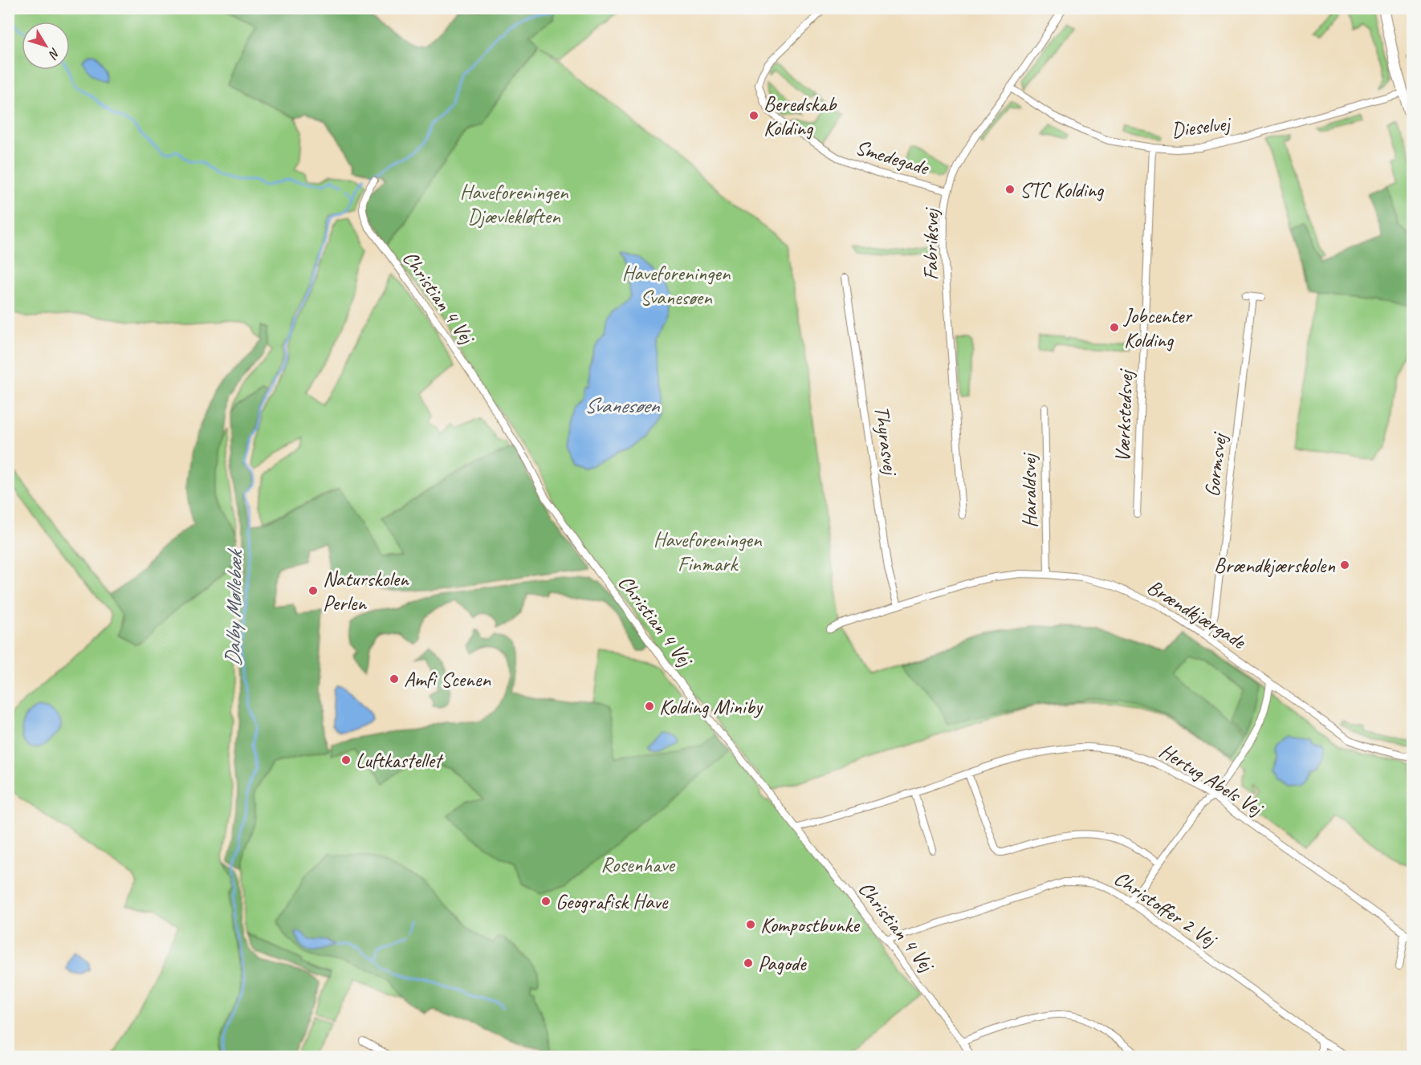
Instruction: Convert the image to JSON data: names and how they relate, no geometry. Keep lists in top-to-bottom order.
{
  "streets": {
    "street": [
      "Dieselvej",
      "Smedegade",
      "Fabriksvej",
      "Christian 4 Vej",
      "Værkstedsvej",
      "Thyrasvej",
      "Gormsvej",
      "Haraldsvej",
      "Brændkjærgade",
      "Hertug Abels Vej",
      "Christoffer 2 Vej"
    ]
  },
  "crossings": [
    ["Dieselvej", "Fabriksvej"],
    ["Dieselvej", "Værkstedsvej"],
    ["Smedegade", "Fabriksvej"],
    ["Christian 4 Vej", "Hertug Abels Vej"],
    ["Christian 4 Vej", "Christoffer 2 Vej"],
    ["Thyrasvej", "Brændkjærgade"],
    ["Gormsvej", "Brændkjærgade"],
    ["Haraldsvej", "Brændkjærgade"]
  ],
  "water": ["Svanesøen", "Dalby Møllebæk"],
  "parks": [
    "Haveforeningen Djævlekløften",
    "Haveforeningen Svanesøen",
    "Haveforeningen Finmark",
    "Rosenhave"
  ],
  "places": [
    "Beredskab Kolding",
    "STC Kolding",
    "Jobcenter Kolding",
    "Brændkjærskolen",
    "Naturskolen Perlen",
    "Amfi Scenen",
    "Kolding Miniby",
    "Luftkastellet",
    "Geografisk Have",
    "Kompostbunke",
    "Pagode"
  ],
  "north": "bottom right"
}
